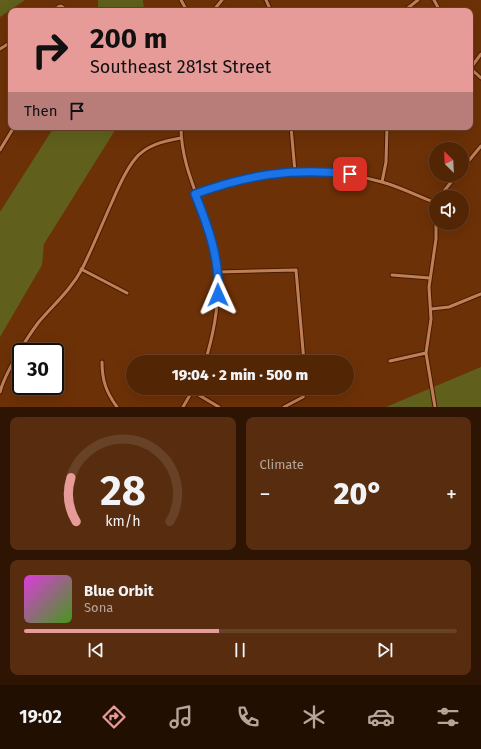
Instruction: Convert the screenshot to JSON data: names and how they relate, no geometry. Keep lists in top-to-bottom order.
{
  "north": "top left",
  "page": {
    "turn": ["200 m", "Southeast 281st Street"],
    "then": "Then",
    "limit": "30",
    "trip": "19:04 · 2 min · 500 m",
    "tile": "Climate",
    "heat": ["−", "20°", "+"],
    "song": ["Blue Orbit", "Sona"],
    "tabs": "19:02",
    "gauge": ["28", "km/h"]
  }
}
